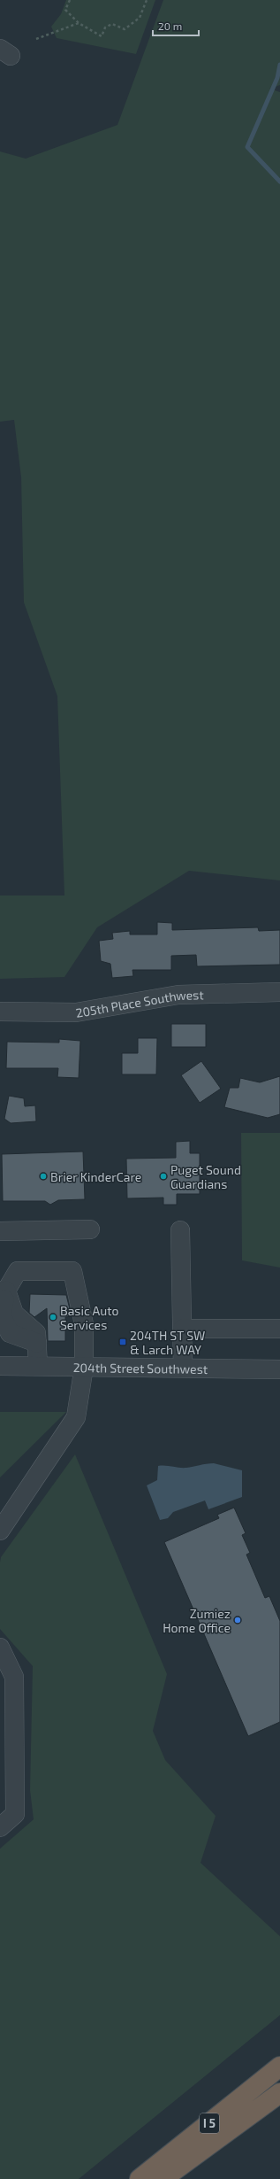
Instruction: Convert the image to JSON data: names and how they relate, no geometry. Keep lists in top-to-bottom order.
{
  "streets": {
    "highway": ["I 5"],
    "street": ["205th Place Southwest", "204th Street Southwest"]
  },
  "places": {
    "other": [
      "Brier KinderCare",
      "Puget Sound Guardians",
      "Basic Auto Services",
      "Zumiez Home Office"
    ],
    "transit": ["204TH ST SW & Larch WAY"]
  },
  "scale_bar": "20 m"
}
